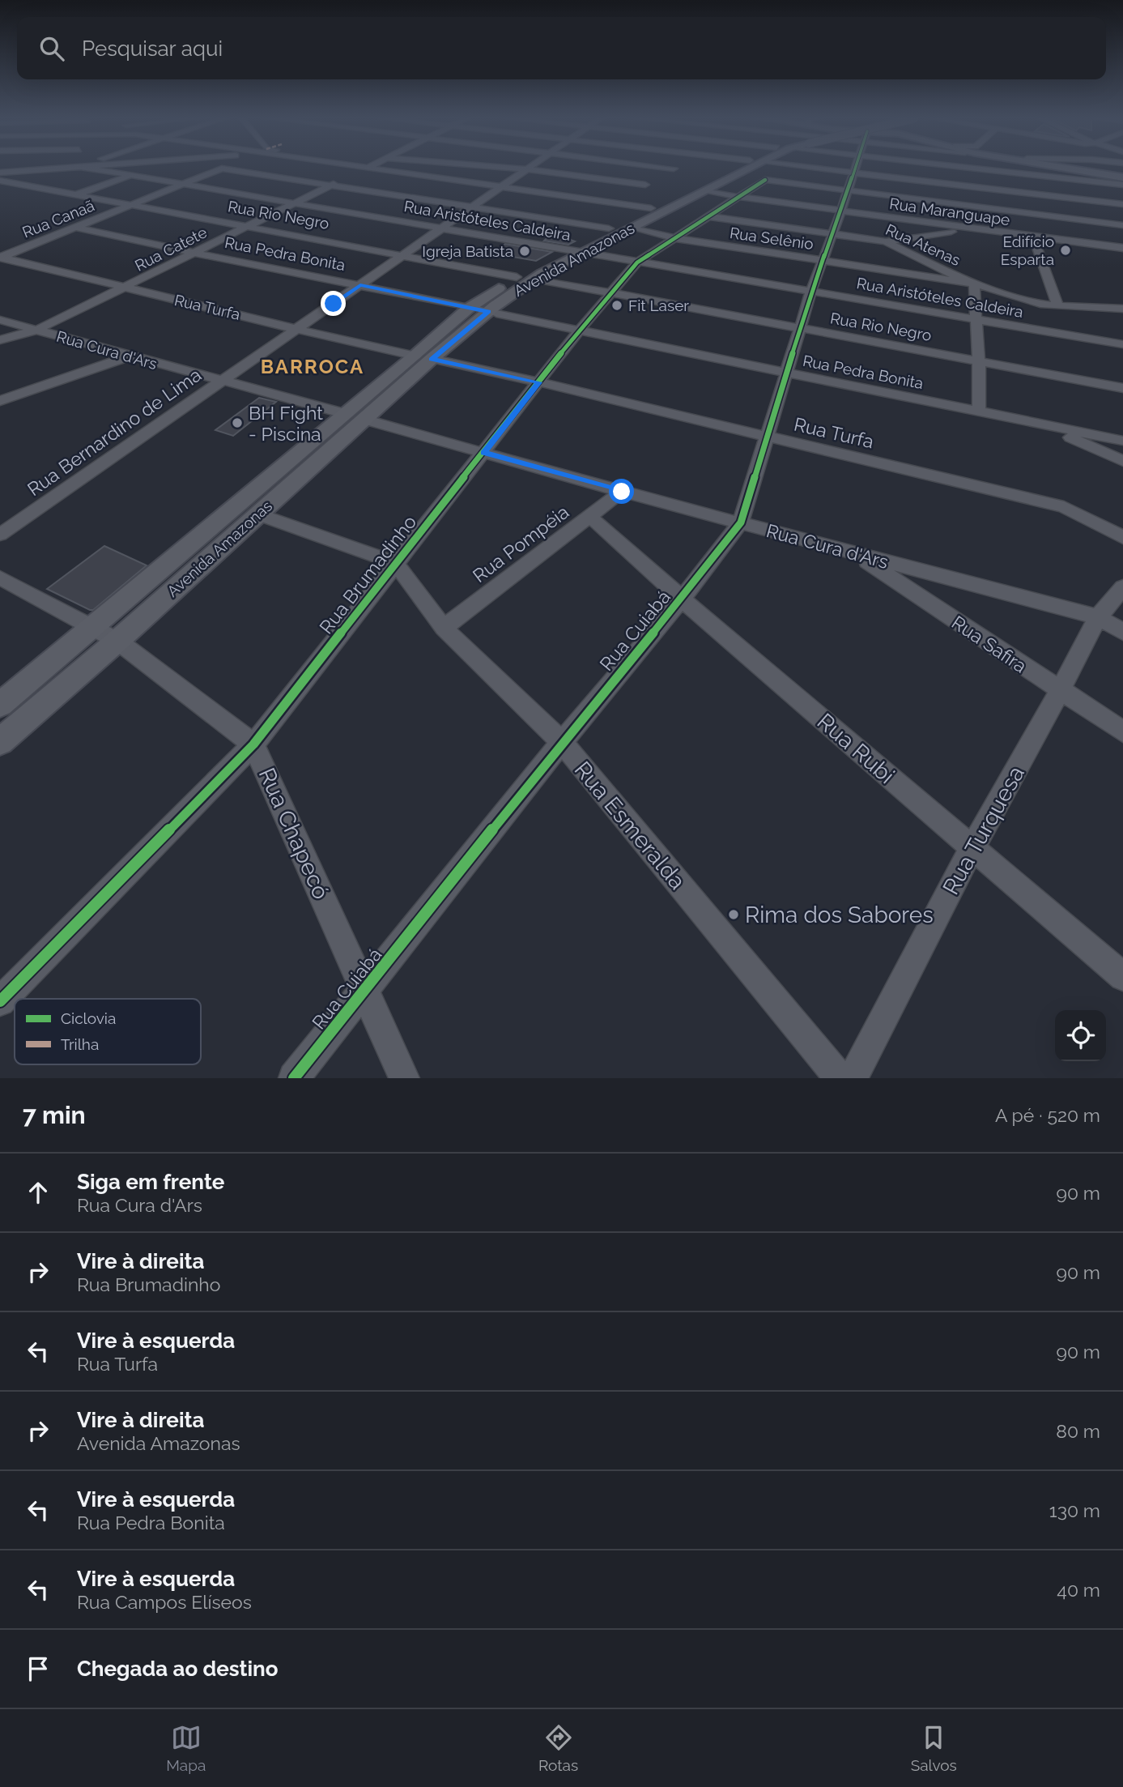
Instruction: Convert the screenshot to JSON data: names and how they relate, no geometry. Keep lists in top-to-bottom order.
{
  "streets": {
    "main road": ["Avenida Amazonas"],
    "street": [
      "Rua Maranguape",
      "Rua Rio Negro",
      "Rua Canaã",
      "Rua Aristóteles Caldeira",
      "Rua Selênio",
      "Rua Atenas",
      "Rua Catete",
      "Rua Pedra Bonita",
      "Rua Turfa",
      "Rua Cura d'Ars",
      "Rua Bernardino de Lima",
      "Rua Pompéia",
      "Rua Brumadinho",
      "Rua Cuiabá",
      "Rua Safira",
      "Rua Rubi",
      "Rua Esmeralda",
      "Rua Turquesa",
      "Rua Chapecó"
    ]
  },
  "crossings": [
    ["Rua Maranguape", "Avenida Amazonas"],
    ["Rua Maranguape", "Rua Brumadinho"],
    ["Rua Maranguape", "Rua Cuiabá"],
    ["Rua Rio Negro", "Rua Canaã"],
    ["Rua Rio Negro", "Rua Catete"],
    ["Rua Rio Negro", "Avenida Amazonas"],
    ["Rua Rio Negro", "Rua Bernardino de Lima"],
    ["Rua Rio Negro", "Rua Brumadinho"],
    ["Rua Rio Negro", "Rua Cuiabá"],
    ["Rua Canaã", "Rua Aristóteles Caldeira"],
    ["Rua Canaã", "Rua Catete"],
    ["Rua Canaã", "Rua Pedra Bonita"],
    ["Rua Canaã", "Rua Turfa"],
    ["Rua Aristóteles Caldeira", "Rua Catete"],
    ["Rua Aristóteles Caldeira", "Avenida Amazonas"],
    ["Rua Aristóteles Caldeira", "Rua Bernardino de Lima"],
    ["Rua Aristóteles Caldeira", "Rua Brumadinho"],
    ["Rua Aristóteles Caldeira", "Rua Cuiabá"],
    ["Rua Selênio", "Rua Atenas"],
    ["Rua Selênio", "Avenida Amazonas"],
    ["Rua Selênio", "Rua Brumadinho"],
    ["Rua Selênio", "Rua Cuiabá"],
    ["Rua Atenas", "Rua Brumadinho"],
    ["Rua Atenas", "Rua Cuiabá"],
    ["Rua Catete", "Rua Pedra Bonita"],
    ["Rua Catete", "Rua Turfa"],
    ["Rua Catete", "Rua Cura d'Ars"],
    ["Rua Pedra Bonita", "Avenida Amazonas"],
    ["Rua Pedra Bonita", "Rua Bernardino de Lima"],
    ["Rua Pedra Bonita", "Rua Brumadinho"],
    ["Rua Pedra Bonita", "Rua Cuiabá"],
    ["Avenida Amazonas", "Rua Turfa"],
    ["Avenida Amazonas", "Rua Cura d'Ars"],
    ["Avenida Amazonas", "Rua Chapecó"],
    ["Rua Turfa", "Rua Bernardino de Lima"],
    ["Rua Turfa", "Rua Brumadinho"],
    ["Rua Turfa", "Rua Cuiabá"],
    ["Rua Cura d'Ars", "Rua Bernardino de Lima"],
    ["Rua Cura d'Ars", "Rua Pompéia"],
    ["Rua Cura d'Ars", "Rua Brumadinho"],
    ["Rua Cura d'Ars", "Rua Cuiabá"],
    ["Rua Cura d'Ars", "Rua Safira"],
    ["Rua Cura d'Ars", "Rua Turquesa"],
    ["Rua Pompéia", "Rua Rubi"],
    ["Rua Pompéia", "Rua Esmeralda"],
    ["Rua Brumadinho", "Rua Esmeralda"],
    ["Rua Brumadinho", "Rua Chapecó"],
    ["Rua Cuiabá", "Rua Rubi"],
    ["Rua Cuiabá", "Rua Esmeralda"],
    ["Rua Cuiabá", "Rua Chapecó"],
    ["Rua Safira", "Rua Turquesa"],
    ["Rua Rubi", "Rua Turquesa"]
  ],
  "districts": ["BARROCA"],
  "places": [
    "Edifício Esparta",
    "Igreja Batista",
    "Fit Laser",
    "BH Fight - Piscina",
    "Rima dos Sabores"
  ],
  "legend": ["Ciclovia", "Trilha"],
  "page": {
    "search": "Pesquisar aqui",
    "heading": ["7 min", "A pé · 520 m"],
    "list": [
      ["Siga em frente", "Rua Cura d'Ars", "90 m"],
      ["Vire à direita", "Rua Brumadinho", "90 m"],
      ["Vire à esquerda", "Rua Turfa", "90 m"],
      ["Vire à direita", "Avenida Amazonas", "80 m"],
      ["Vire à esquerda", "Rua Pedra Bonita", "130 m"],
      ["Vire à esquerda", "Rua Campos Elíseos", "40 m"],
      "Chegada ao destino"
    ],
    "nav": ["Mapa", "Rotas", "Salvos"]
  }
}
